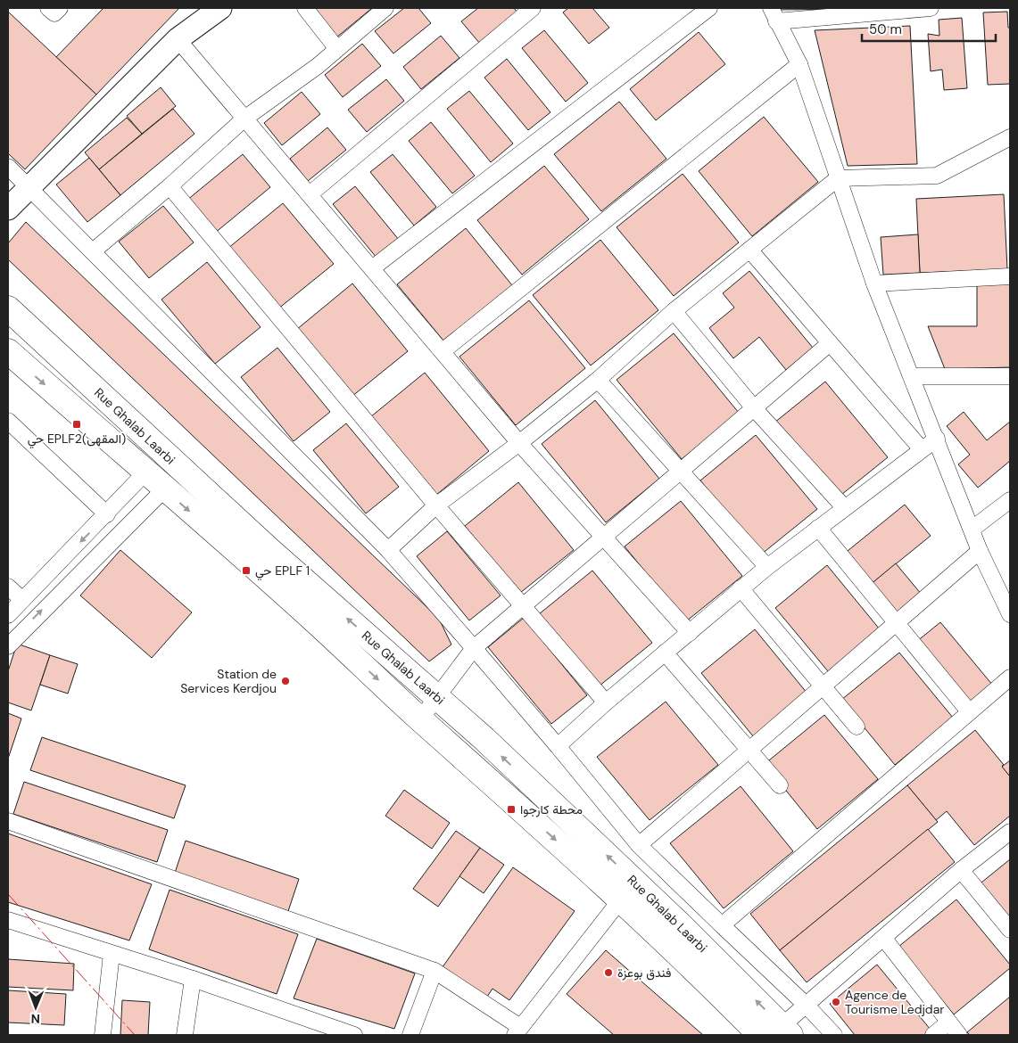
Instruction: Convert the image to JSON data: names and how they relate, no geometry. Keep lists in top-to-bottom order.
{
  "streets": {
    "main road": ["Rue Ghalab Laarbi"]
  },
  "places": {
    "transit": ["حي EPLF2(المقهى)", "حي EPLF 1", "محطة كارجوا"],
    "other": ["Station de Services Kerdjou", "فندق بوعزة", "Agence de Tourisme Ledjdar"]
  },
  "scale_bar": "50 m",
  "north": "bottom"
}
